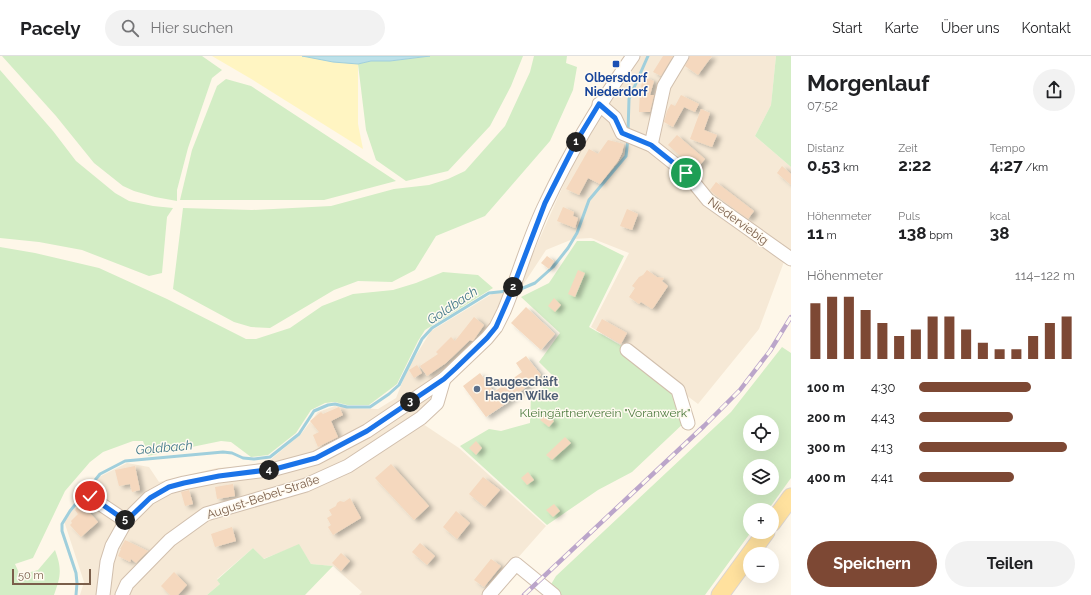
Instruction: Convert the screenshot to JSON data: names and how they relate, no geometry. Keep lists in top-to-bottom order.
{
  "streets": {
    "street": ["Niederviebig", "August-Bebel-Straße"]
  },
  "crossings": [
    ["Niederviebig", "August-Bebel-Straße"]
  ],
  "water": ["Goldbach"],
  "parks": ["Kleingärtnerverein \"Voranwerk\""],
  "places": {
    "transit": ["Olbersdorf Niederdorf"],
    "other": ["Baugeschäft Hagen Wilke"]
  },
  "scale_bar": "50 m",
  "page": {
    "header": "Pacely",
    "search": "Hier suchen",
    "nav": [
      "Start",
      "Karte",
      "Über uns",
      "Kontakt"
    ],
    "heading": ["Morgenlauf", "07:52"],
    "stats": [
      ["Distanz", "0.53 km"],
      ["Zeit", "2:22"],
      ["Tempo", "4:27 /km"],
      ["Höhenmeter", "11 m"],
      ["Puls", "138 bpm"],
      ["kcal", "38"]
    ],
    "pins": [
      "1",
      "2",
      "3",
      "4",
      "5"
    ],
    "chart": ["Höhenmeter", "114–122 m"],
    "list": [
      {
        "name": "100 m",
        "note": "4:30"
      },
      {
        "name": "200 m",
        "note": "4:43"
      },
      {
        "name": "300 m",
        "note": "4:13"
      },
      {
        "name": "400 m",
        "note": "4:41"
      }
    ],
    "map_buttons": ["+", "−"],
    "buttons": ["Speichern", "Teilen"],
    "scale": "50 m"
  }
}
